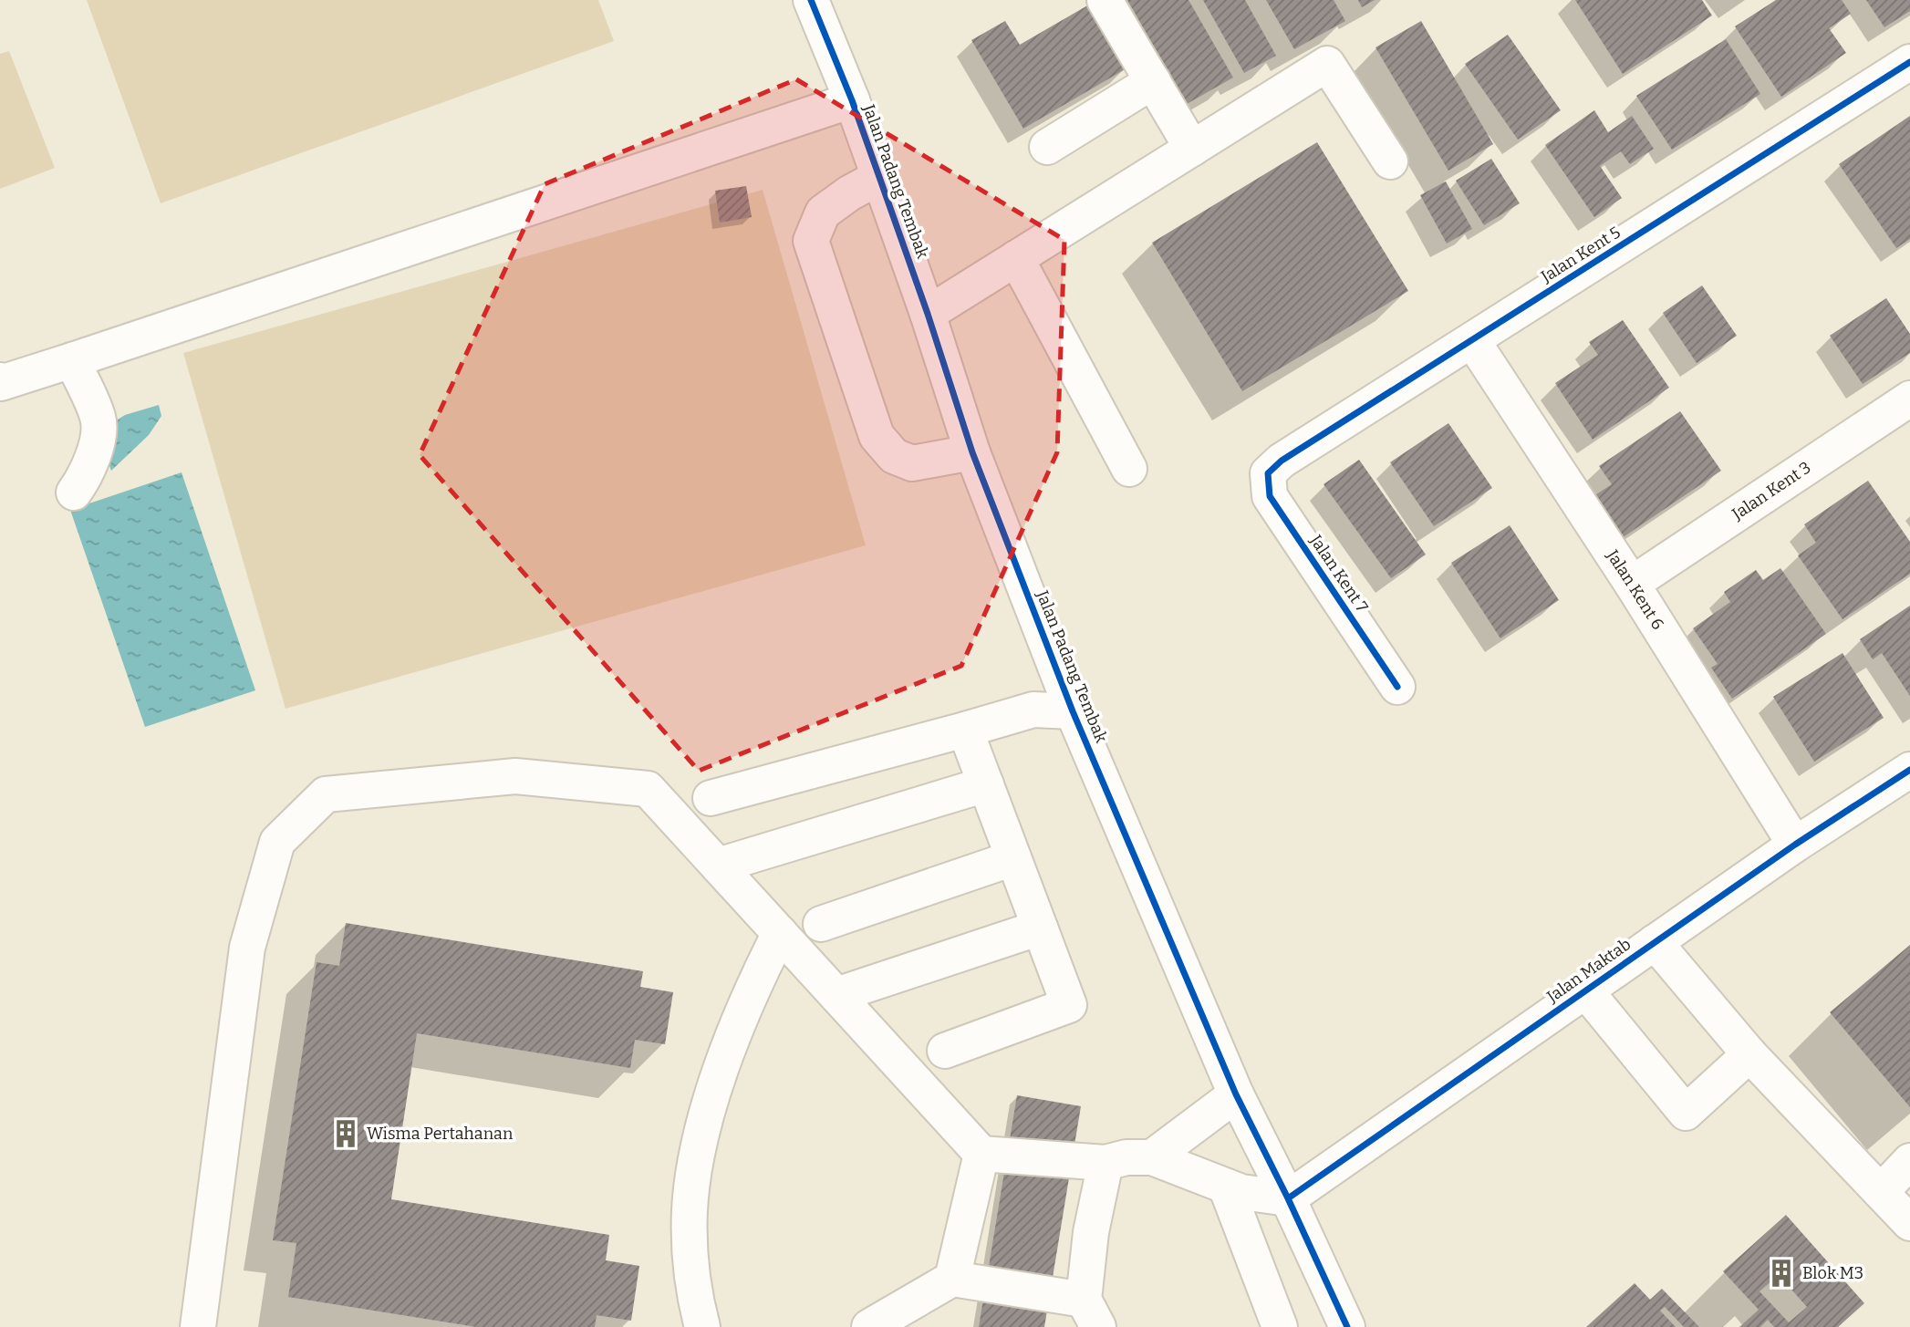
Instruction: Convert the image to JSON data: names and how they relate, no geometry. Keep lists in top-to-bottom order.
{
  "streets": {
    "street": [
      "Jalan Padang Tembak",
      "Jalan Kent 5",
      "Jalan Kent 3",
      "Jalan Kent 7",
      "Jalan Kent 6",
      "Jalan Maktab"
    ]
  },
  "crossings": [
    ["Jalan Padang Tembak", "Jalan Maktab"],
    ["Jalan Kent 5", "Jalan Kent 7"],
    ["Jalan Kent 5", "Jalan Kent 6"],
    ["Jalan Kent 3", "Jalan Kent 6"],
    ["Jalan Kent 6", "Jalan Maktab"]
  ],
  "places": {
    "building": ["Wisma Pertahanan", "Blok M3"]
  }
}
